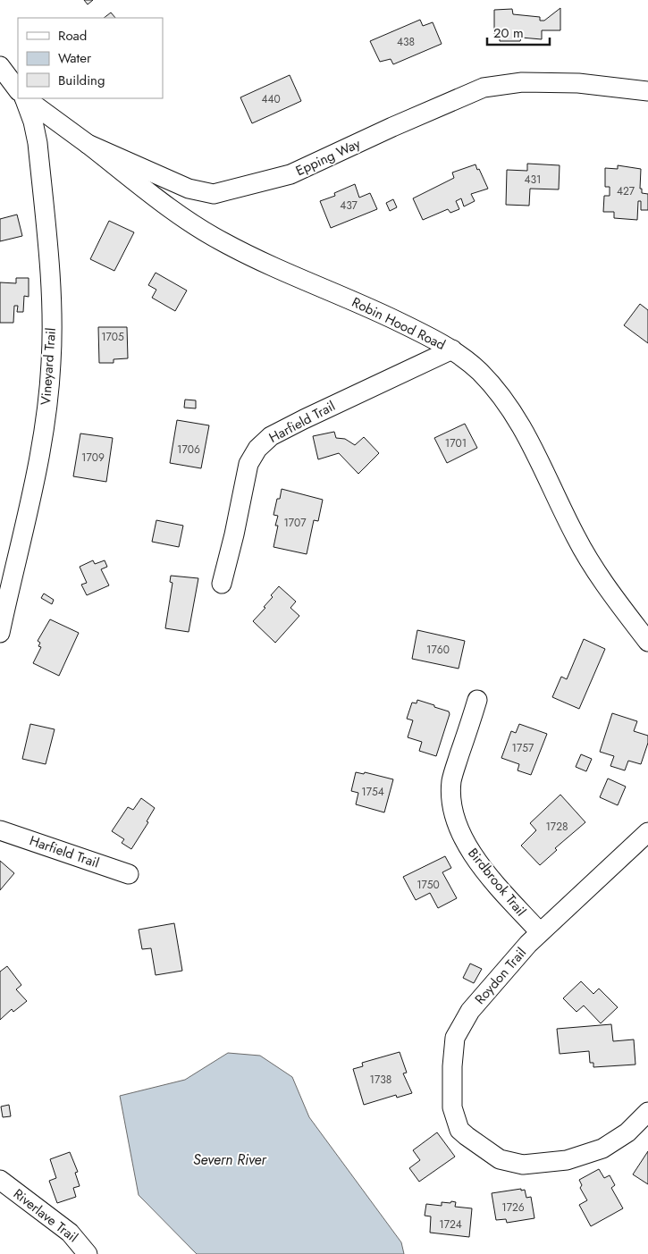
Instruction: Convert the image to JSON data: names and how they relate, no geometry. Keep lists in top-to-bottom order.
{
  "streets": {
    "street": [
      "Epping Way",
      "Robin Hood Road",
      "Vineyard Trail",
      "Harfield Trail",
      "Birdbrook Trail",
      "Roydon Trail",
      "Riverlave Trail"
    ]
  },
  "crossings": [
    ["Epping Way", "Robin Hood Road"],
    ["Robin Hood Road", "Harfield Trail"],
    ["Birdbrook Trail", "Roydon Trail"]
  ],
  "water": ["Severn River"],
  "house_numbers": [
    "438",
    "440",
    "431",
    "427",
    "437",
    "1705",
    "1701",
    "1706",
    "1709",
    "1707",
    "1760",
    "1757",
    "1754",
    "1728",
    "1750",
    "1738",
    "1726",
    "1724"
  ],
  "legend": ["Road", "Water", "Building"],
  "scale_bar": "20 m"
}
